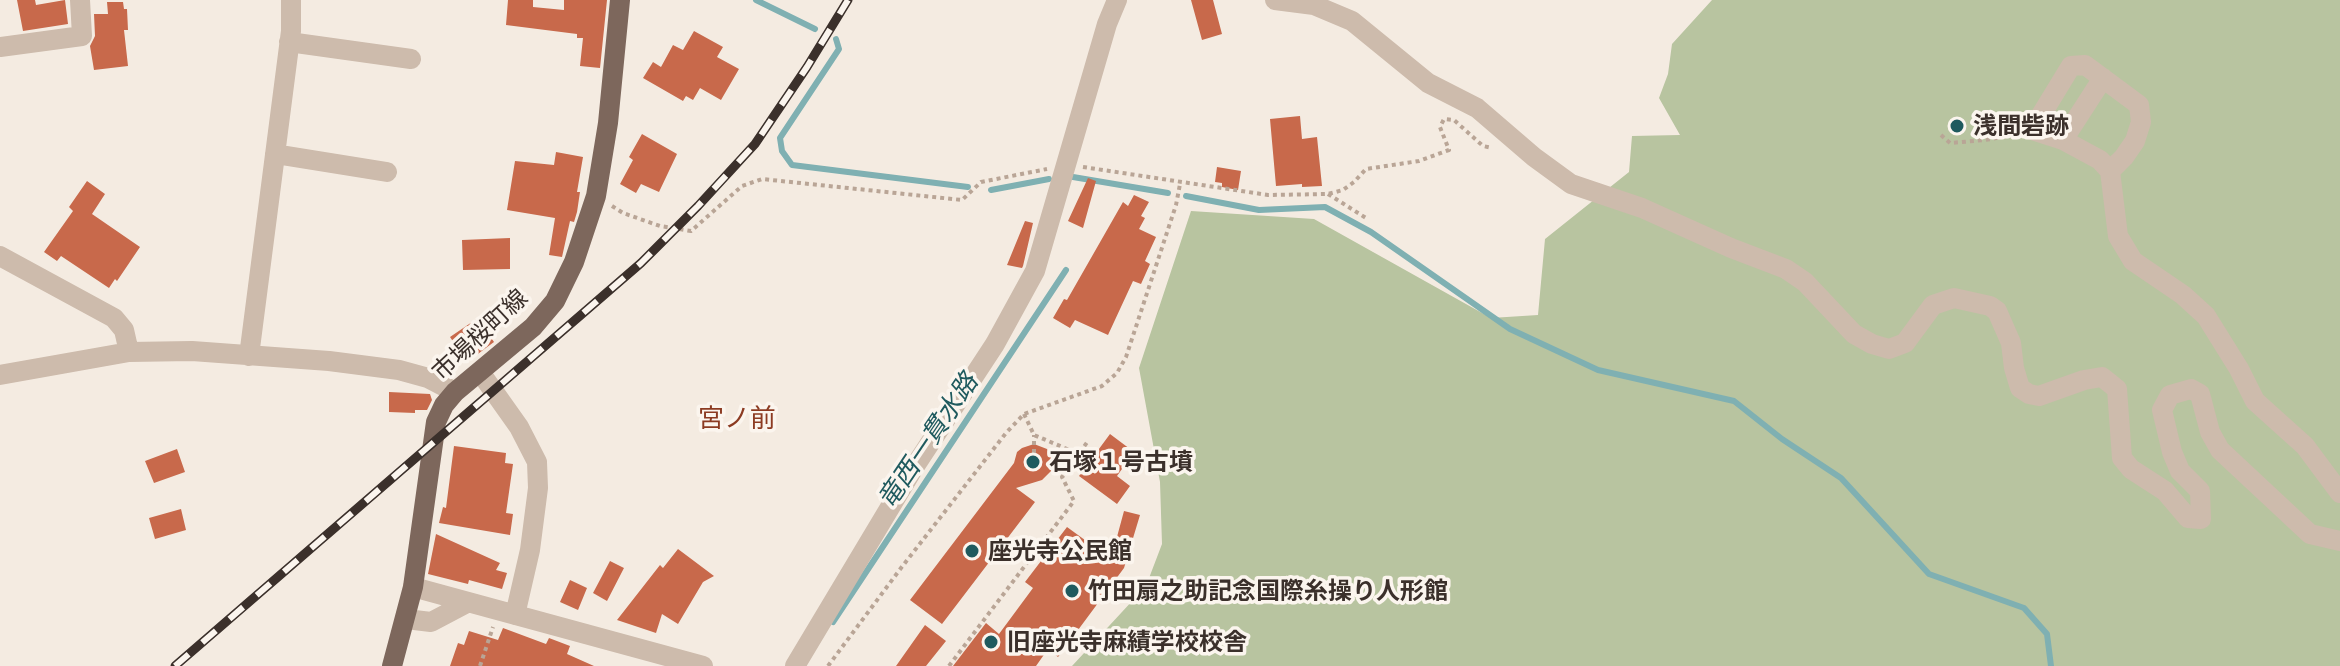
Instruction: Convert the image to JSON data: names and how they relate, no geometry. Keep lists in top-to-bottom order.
{
  "streets": {
    "main road": ["市場桜町線"]
  },
  "districts": ["宮ノ前"],
  "water": ["竜西一貫水路"],
  "places": [
    "浅間砦跡",
    "石塚１号古墳",
    "座光寺公民館",
    "竹田扇之助記念国際糸操り人形館",
    "旧座光寺麻績学校校舎"
  ]
}
